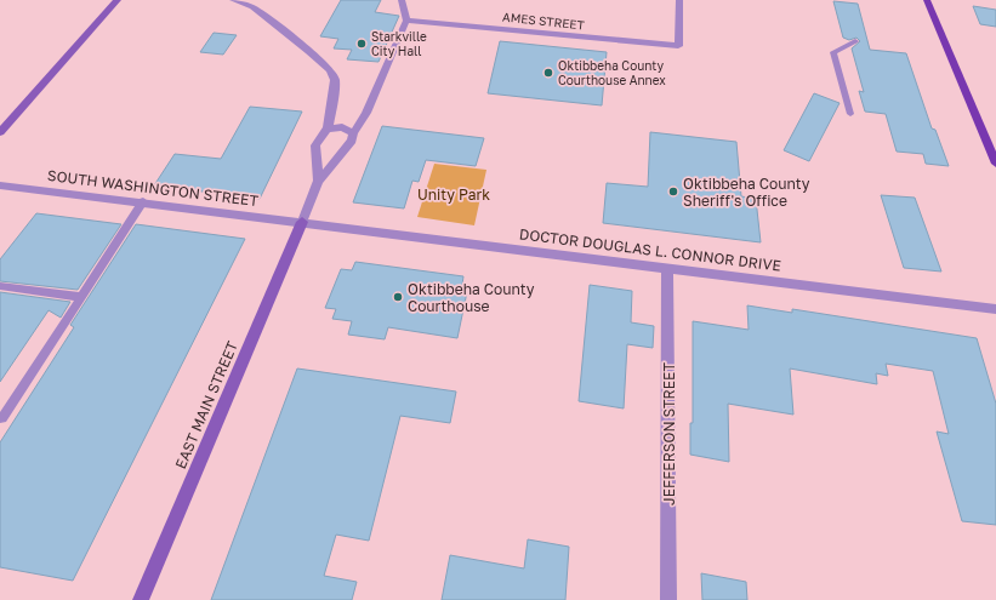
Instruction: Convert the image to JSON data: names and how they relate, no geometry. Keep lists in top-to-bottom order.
{
  "streets": {
    "street": [
      "AMES STREET",
      "SOUTH WASHINGTON STREET",
      "DOCTOR DOUGLAS L. CONNOR DRIVE",
      "EAST MAIN STREET",
      "JEFFERSON STREET"
    ]
  },
  "crossings": [
    ["SOUTH WASHINGTON STREET", "DOCTOR DOUGLAS L. CONNOR DRIVE"],
    ["SOUTH WASHINGTON STREET", "EAST MAIN STREET"],
    ["DOCTOR DOUGLAS L. CONNOR DRIVE", "EAST MAIN STREET"],
    ["DOCTOR DOUGLAS L. CONNOR DRIVE", "JEFFERSON STREET"]
  ],
  "parks": ["Unity Park"],
  "places": [
    "Starkville City Hall",
    "Oktibbeha County Courthouse Annex",
    "Oktibbeha County Sheriff's Office",
    "Oktibbeha County Courthouse"
  ]
}
